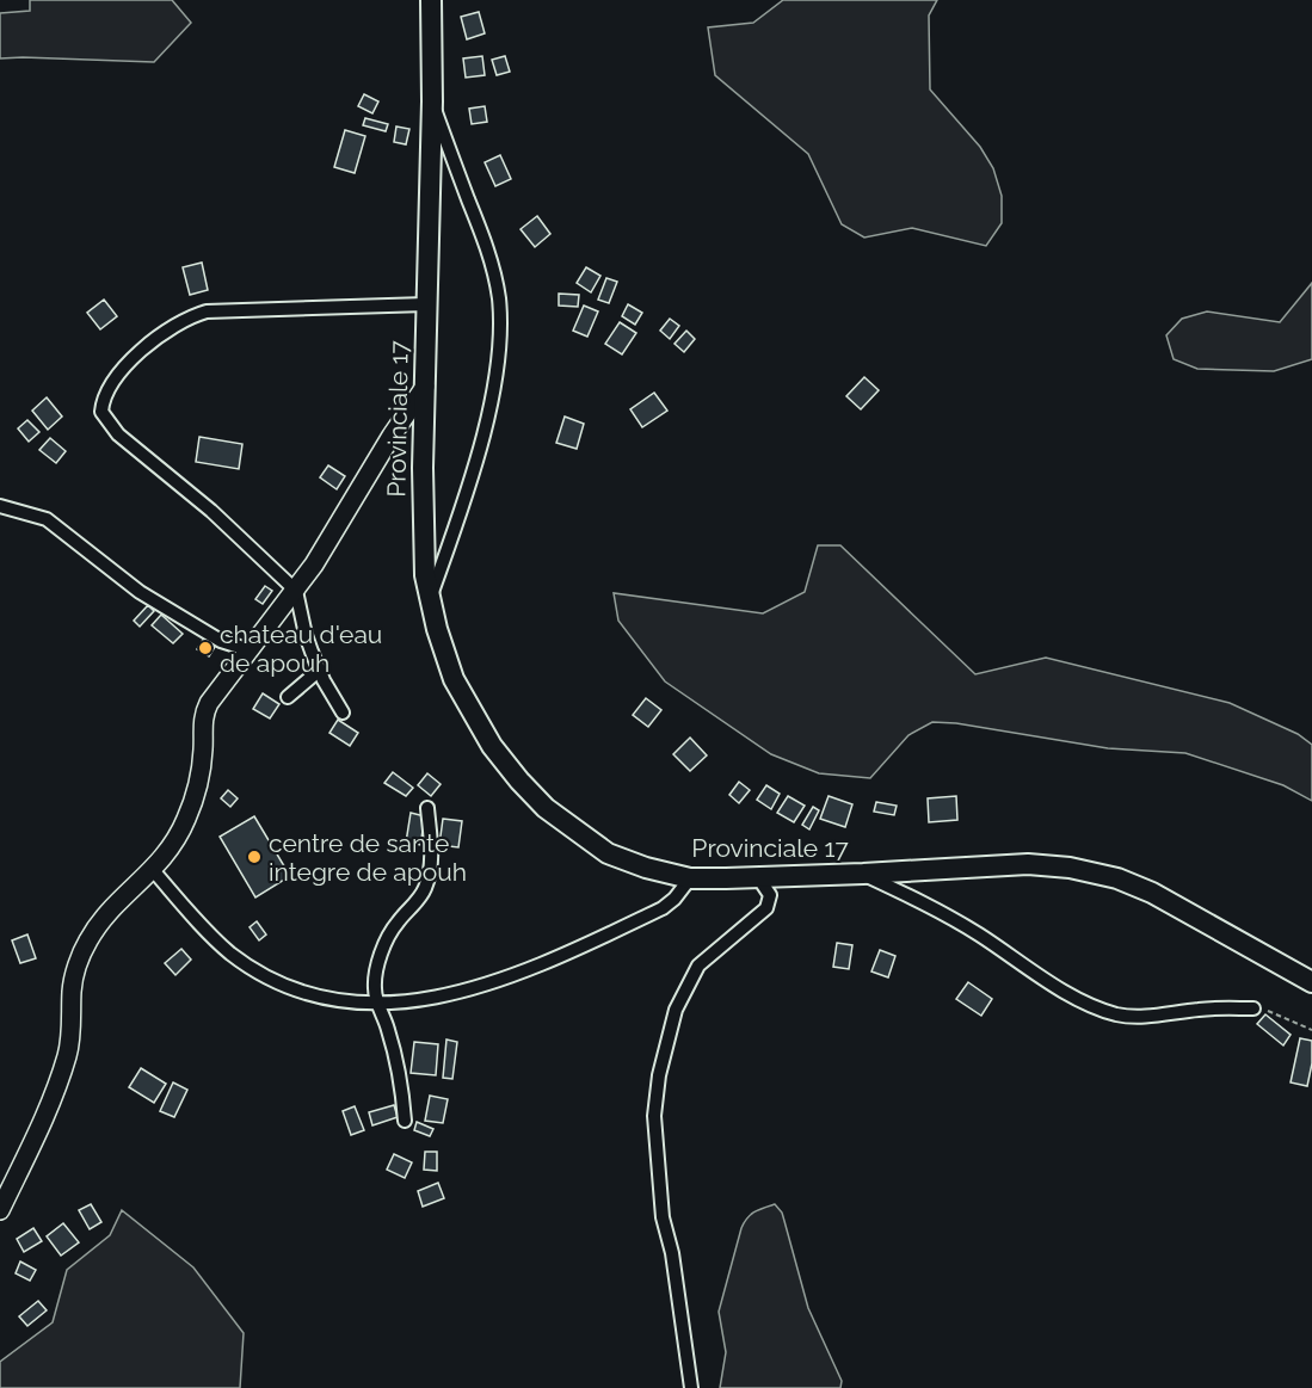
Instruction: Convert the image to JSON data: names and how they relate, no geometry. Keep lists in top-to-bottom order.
{
  "streets": {
    "main road": ["Provinciale 17"]
  },
  "places": ["chateau d'eau de apouh", "centre de sante integre de apouh"]
}
